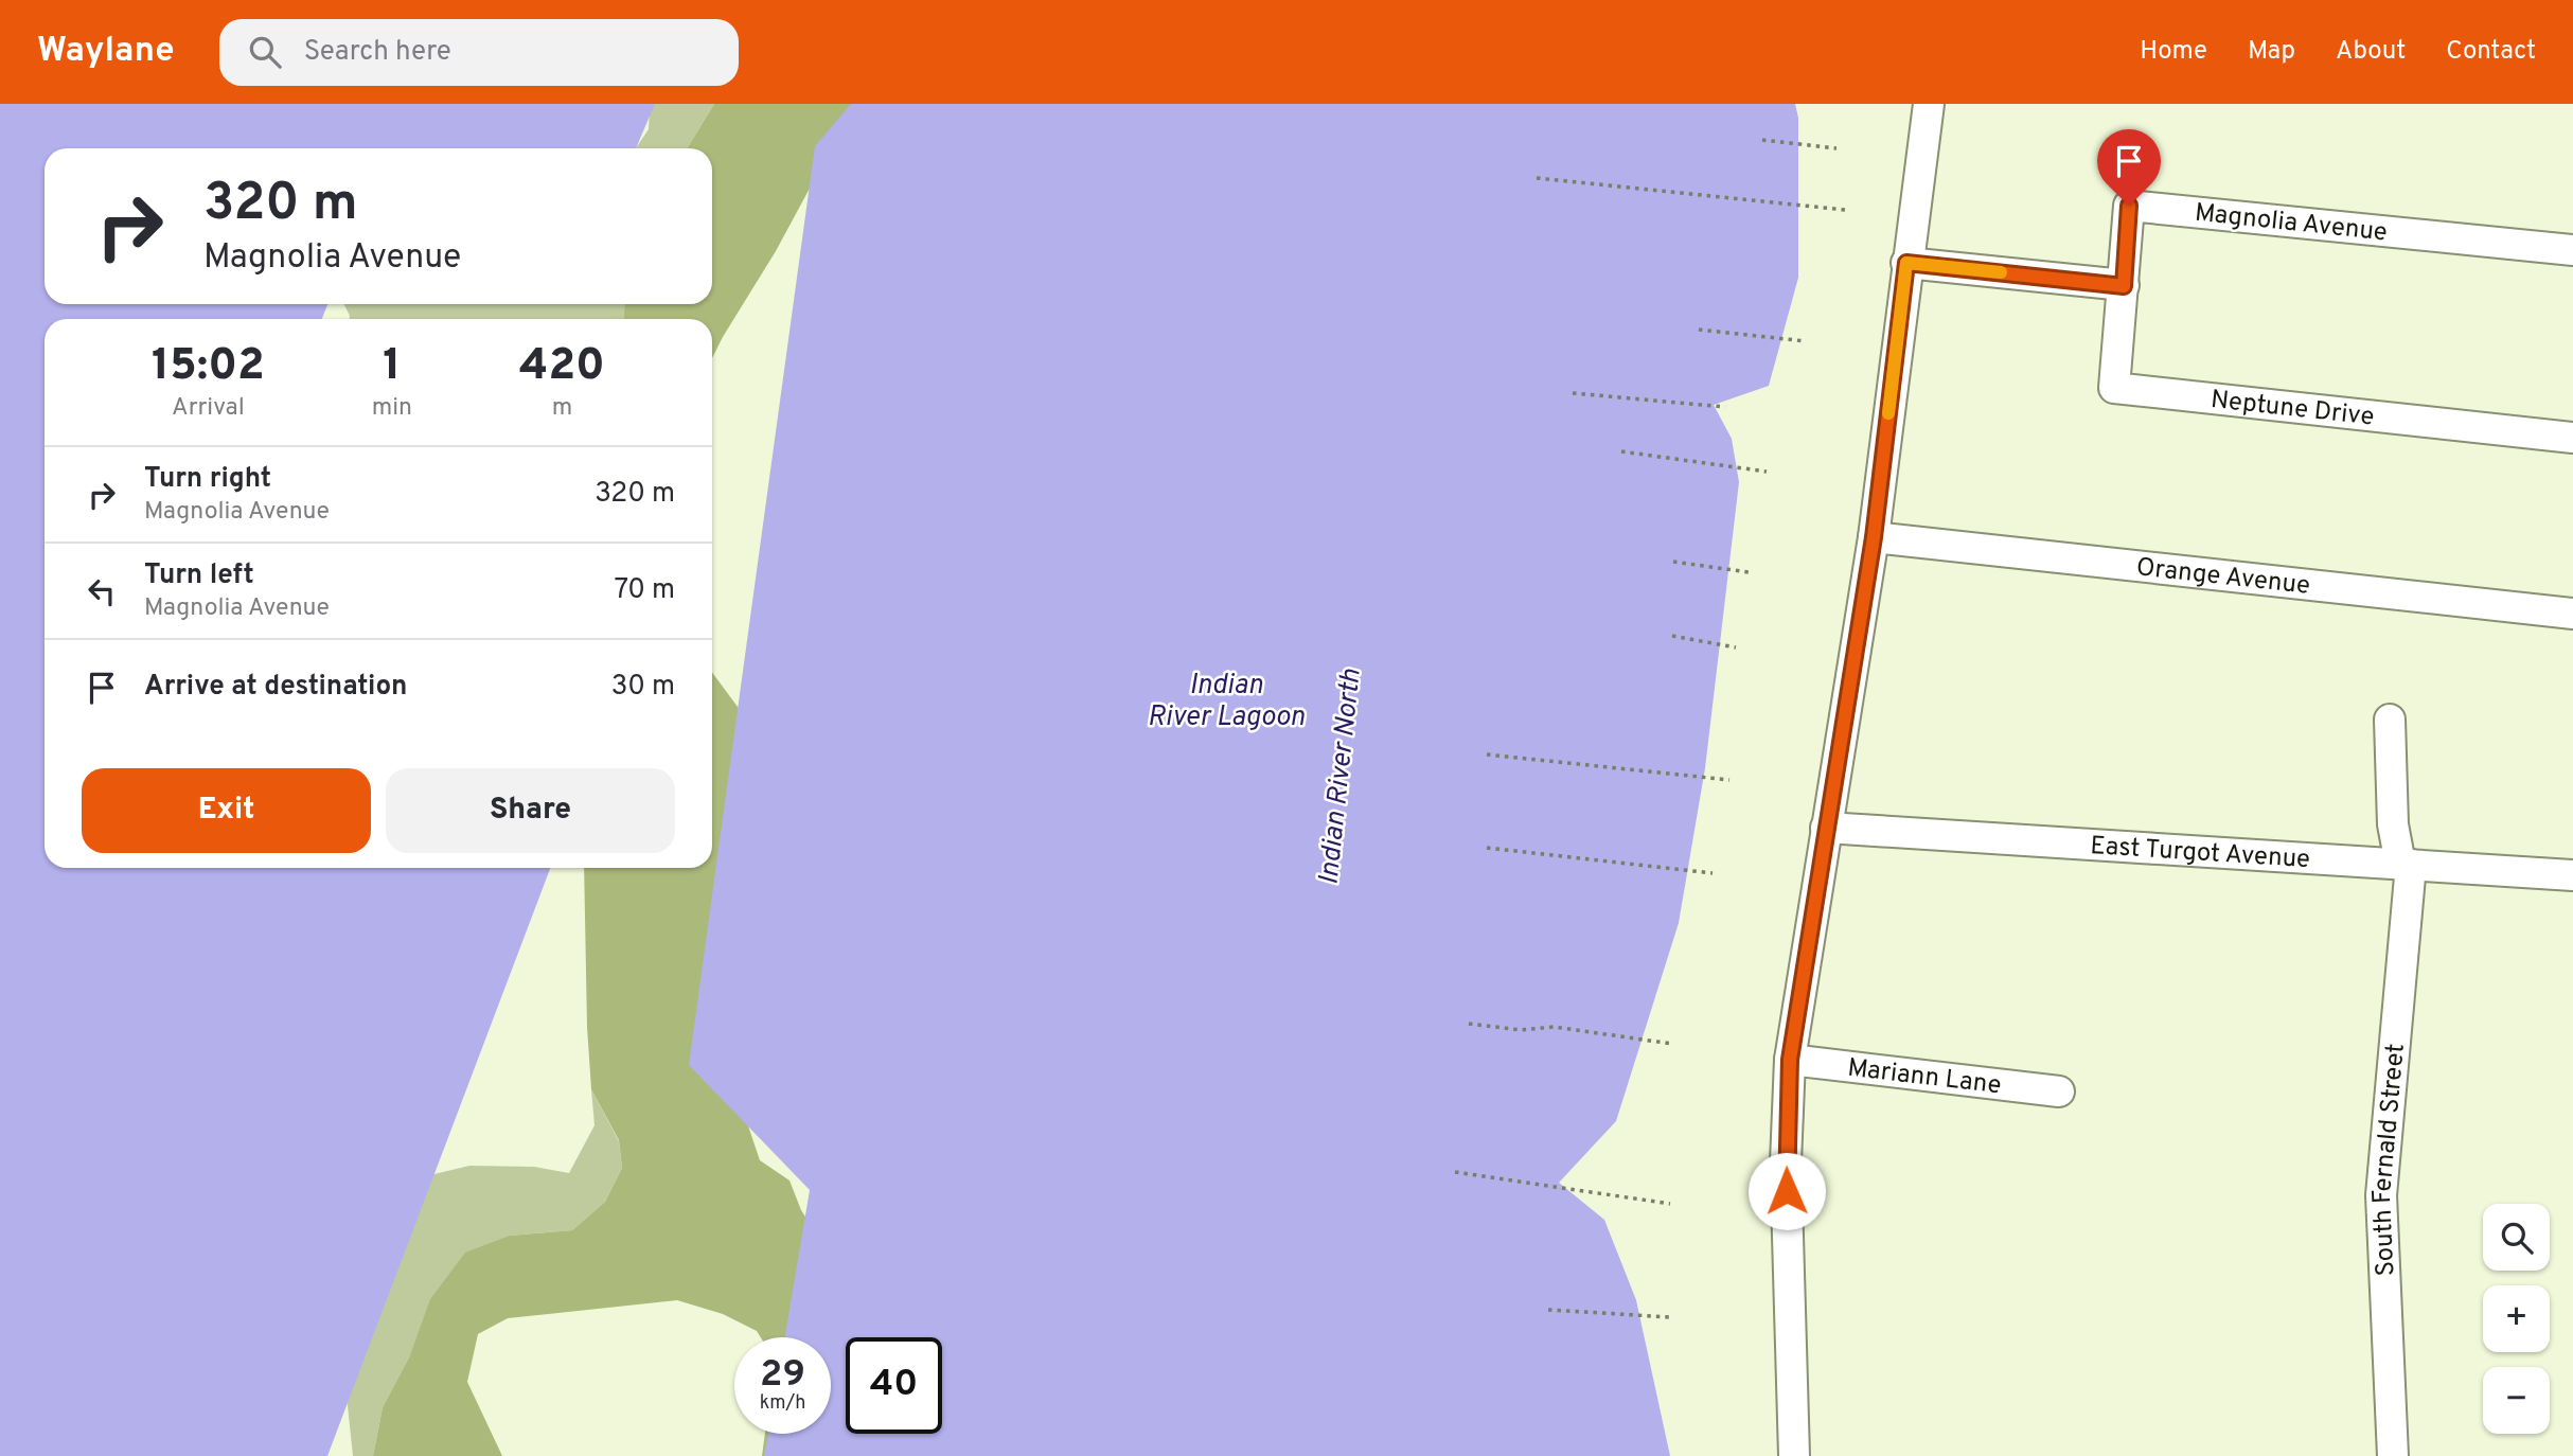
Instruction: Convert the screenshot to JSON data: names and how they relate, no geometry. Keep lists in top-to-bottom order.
{
  "streets": {
    "street": [
      "Magnolia Avenue",
      "Neptune Drive",
      "Orange Avenue",
      "East Turgot Avenue",
      "Mariann Lane",
      "South Fernald Street"
    ]
  },
  "crossings": [
    ["Magnolia Avenue", "Neptune Drive"],
    ["East Turgot Avenue", "South Fernald Street"]
  ],
  "water": ["Indian River Lagoon", "Indian River North"],
  "page": {
    "header": "Waylane",
    "search": "Search here",
    "nav": [
      "Home",
      "Map",
      "About",
      "Contact"
    ],
    "turn": ["320 m", "Magnolia Avenue"],
    "eta": [
      "15:02",
      "Arrival",
      "1",
      "min",
      "420",
      "m"
    ],
    "list": [
      {
        "name": "Turn right",
        "note": "Magnolia Avenue",
        "value": "320 m"
      },
      {
        "name": "Turn left",
        "note": "Magnolia Avenue",
        "value": "70 m"
      },
      {
        "name": "Arrive at destination",
        "value": "30 m"
      }
    ],
    "buttons": ["Exit", "Share"],
    "map_buttons": ["+", "−"],
    "speed": "29 km/h",
    "limit": "40"
  }
}
